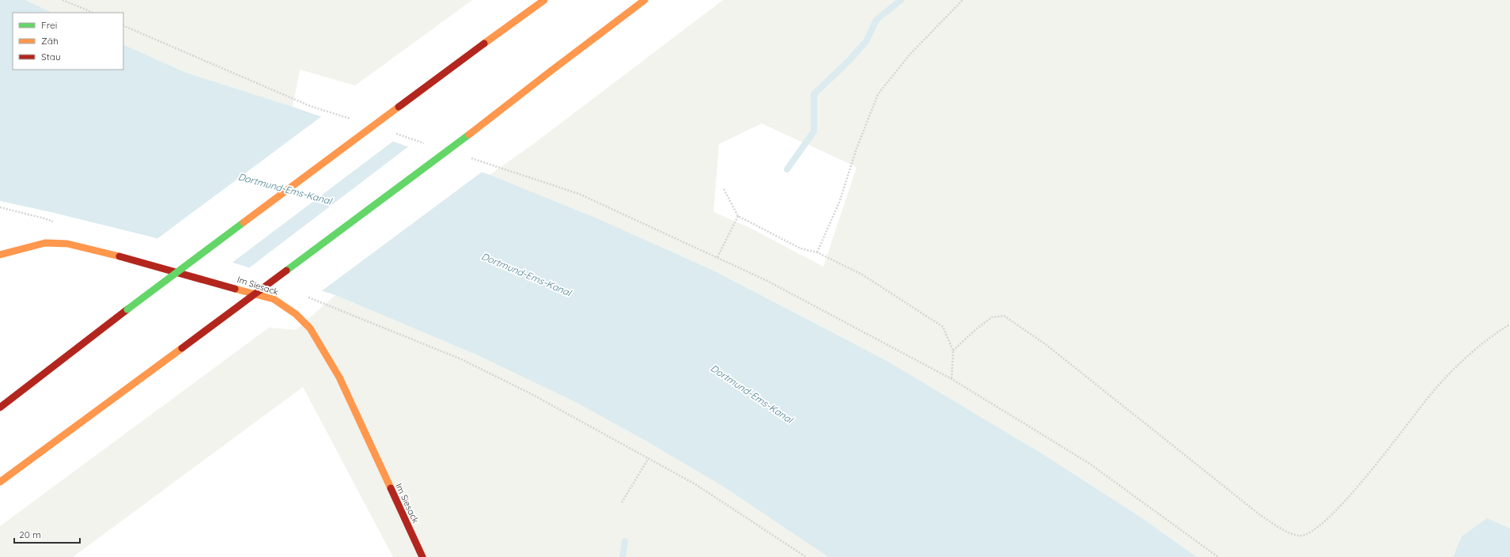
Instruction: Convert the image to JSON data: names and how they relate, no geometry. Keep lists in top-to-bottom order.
{
  "streets": {
    "main road": ["Im Siesack"]
  },
  "water": ["Dortmund-Ems-Kanal"],
  "legend": ["Frei", "Zäh", "Stau"],
  "scale_bar": "20 m"
}
